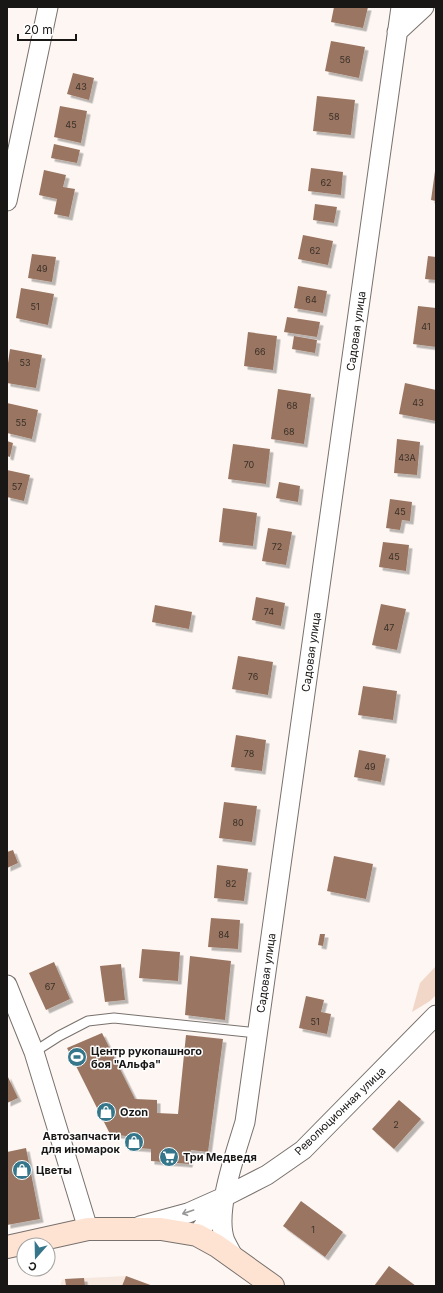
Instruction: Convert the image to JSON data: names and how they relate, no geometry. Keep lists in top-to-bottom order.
{
  "streets": {
    "street": ["Садовая улица", "Революционная улица"]
  },
  "crossings": [
    ["Садовая улица", "Революционная улица"]
  ],
  "places": {
    "sports": ["Центр рукопашного боя \"Альфа\""],
    "shop": ["Ozon", "Автозапчасти для иномарок", "Цветы"],
    "supermarket": ["Три Медведя"]
  },
  "house_numbers": [
    "56",
    "43",
    "58",
    "45",
    "62",
    "62",
    "49",
    "64",
    "51",
    "41",
    "66",
    "53",
    "43",
    "68",
    "55",
    "68",
    "43А",
    "70",
    "57",
    "45",
    "72",
    "45",
    "74",
    "47",
    "76",
    "78",
    "49",
    "80",
    "82",
    "84",
    "67",
    "51",
    "2",
    "1"
  ],
  "scale_bar": "20 m",
  "north": "bottom"
}
